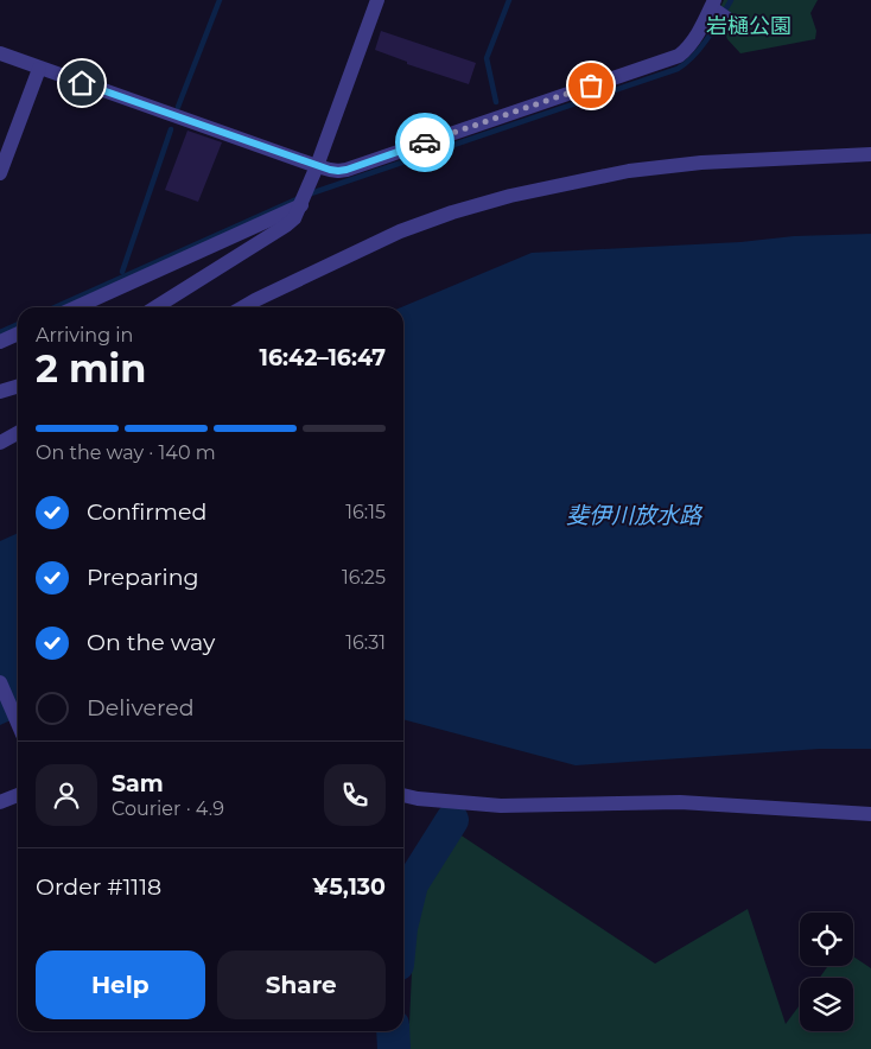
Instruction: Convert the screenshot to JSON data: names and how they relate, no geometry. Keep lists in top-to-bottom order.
{
  "water": ["斐伊川放水路"],
  "parks": ["岩樋公園"],
  "page": {
    "heading": ["2 min", "Arriving in", "16:42–16:47"],
    "panel": [
      "Sam",
      "Courier · 4.9",
      "Order #1118",
      "¥5,130"
    ],
    "bar": "On the way · 140 m",
    "list": [
      ["Confirmed", "16:15"],
      ["Preparing", "16:25"],
      ["On the way", "16:31"],
      "Delivered"
    ],
    "buttons": ["Help", "Share"]
  }
}
